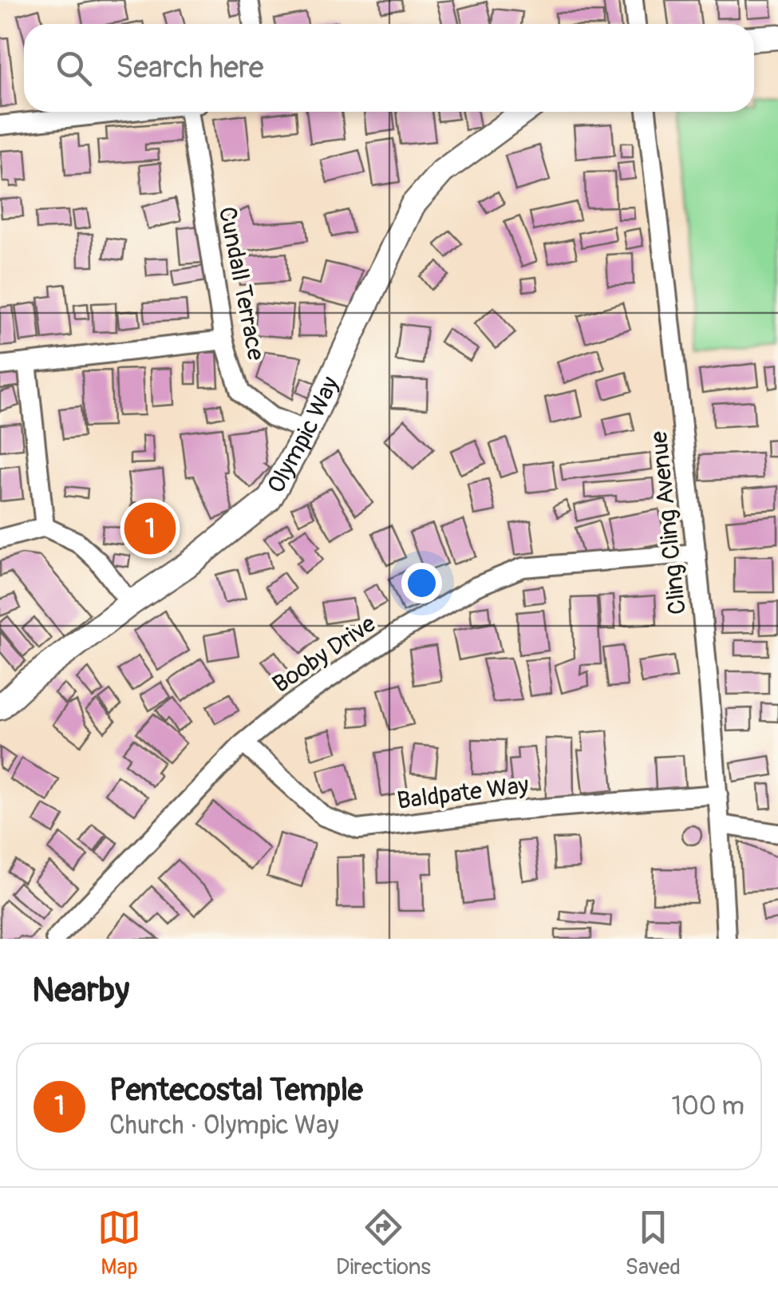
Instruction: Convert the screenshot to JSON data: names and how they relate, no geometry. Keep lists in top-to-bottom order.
{
  "streets": {
    "street": [
      "Cundall Terrace",
      "Olympic Way",
      "Cling Cling Avenue",
      "Booby Drive",
      "Baldpate Way"
    ]
  },
  "crossings": [
    ["Cundall Terrace", "Olympic Way"],
    ["Cling Cling Avenue", "Booby Drive"],
    ["Cling Cling Avenue", "Baldpate Way"],
    ["Booby Drive", "Baldpate Way"]
  ],
  "page": {
    "search": "Search here",
    "pins": "1",
    "heading": "Nearby",
    "list": [
      {
        "mark": "1",
        "name": "Pentecostal Temple",
        "note": "Church · Olympic Way",
        "value": "100 m"
      }
    ],
    "nav": ["Map", "Directions", "Saved"]
  }
}
